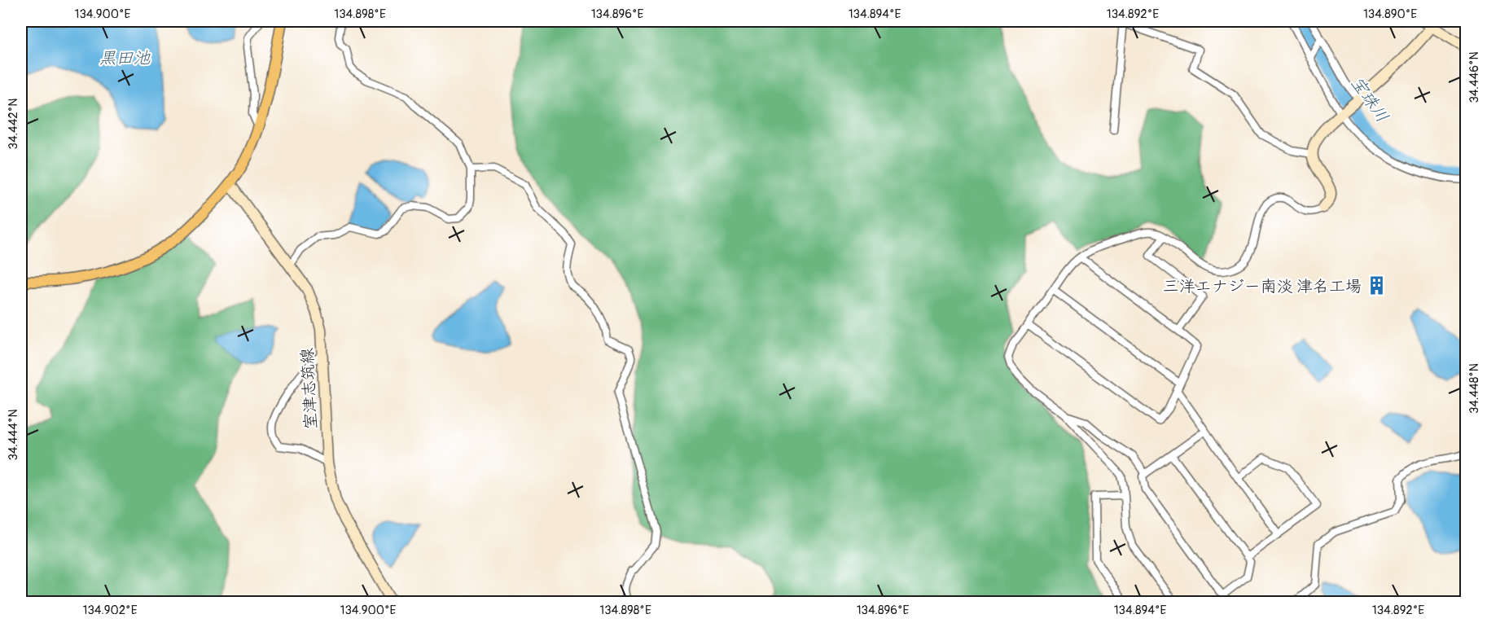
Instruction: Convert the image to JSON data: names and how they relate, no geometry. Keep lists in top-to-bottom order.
{
  "streets": {
    "main road": ["室津志筑線"]
  },
  "water": ["黒田池", "宝珠川"],
  "places": {
    "building": ["三洋エナジー南淡 津名工場"]
  },
  "coordinates": [
    "134.900°E",
    "134.898°E",
    "134.896°E",
    "134.894°E",
    "134.892°E",
    "134.890°E",
    "34.446°N",
    "34.442°N",
    "34.448°N",
    "34.444°N",
    "134.902°E"
  ]
}
